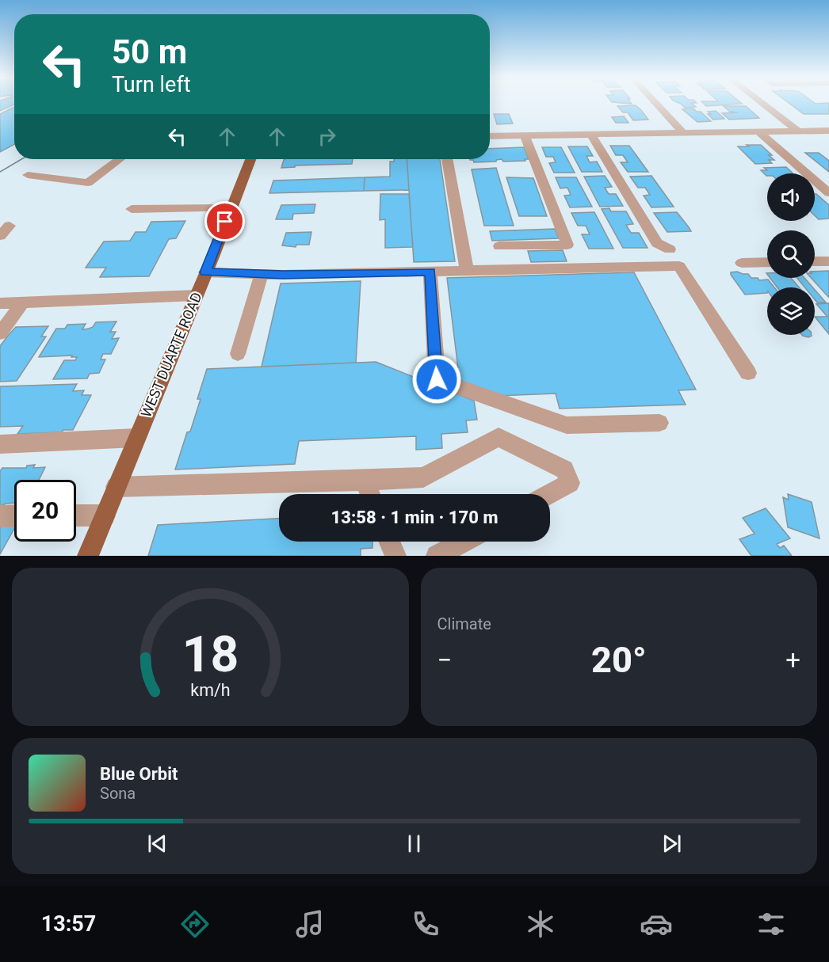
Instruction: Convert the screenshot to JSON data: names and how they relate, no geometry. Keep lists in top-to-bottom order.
{
  "streets": {
    "main road": ["WEST DUARTE ROAD"]
  },
  "page": {
    "turn": ["50 m", "Turn left"],
    "limit": "20",
    "trip": "13:58 · 1 min · 170 m",
    "tile": "Climate",
    "heat": ["−", "20°", "+"],
    "song": ["Blue Orbit", "Sona"],
    "tabs": "13:57",
    "gauge": ["18", "km/h"]
  }
}
